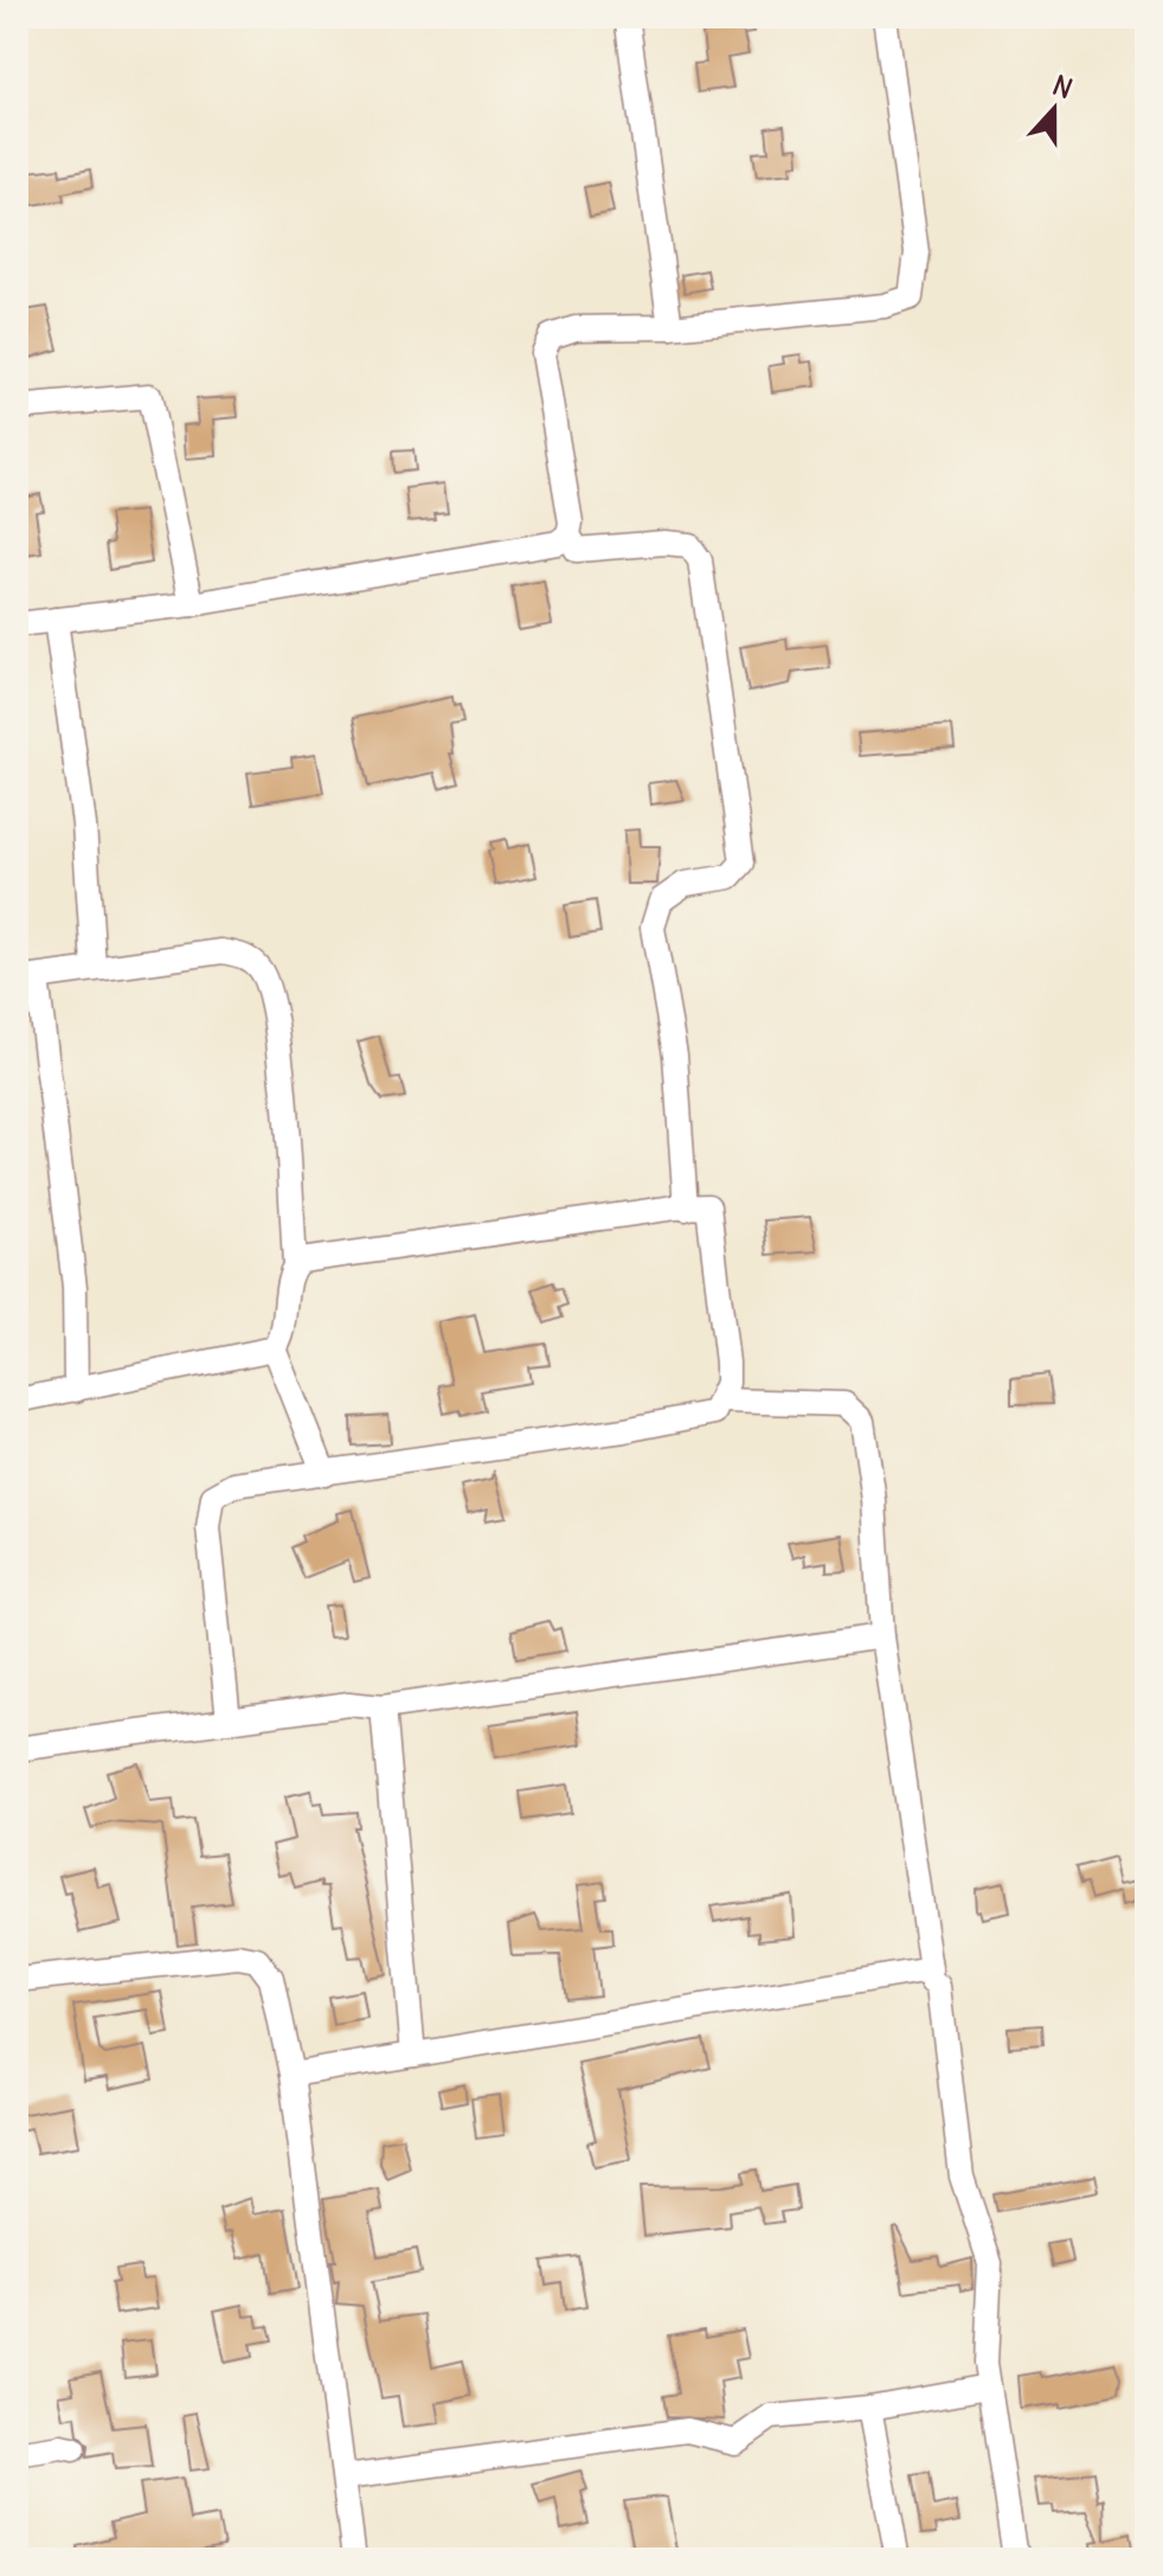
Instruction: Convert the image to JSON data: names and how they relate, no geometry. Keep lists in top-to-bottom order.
{
  "north": "top"
}
